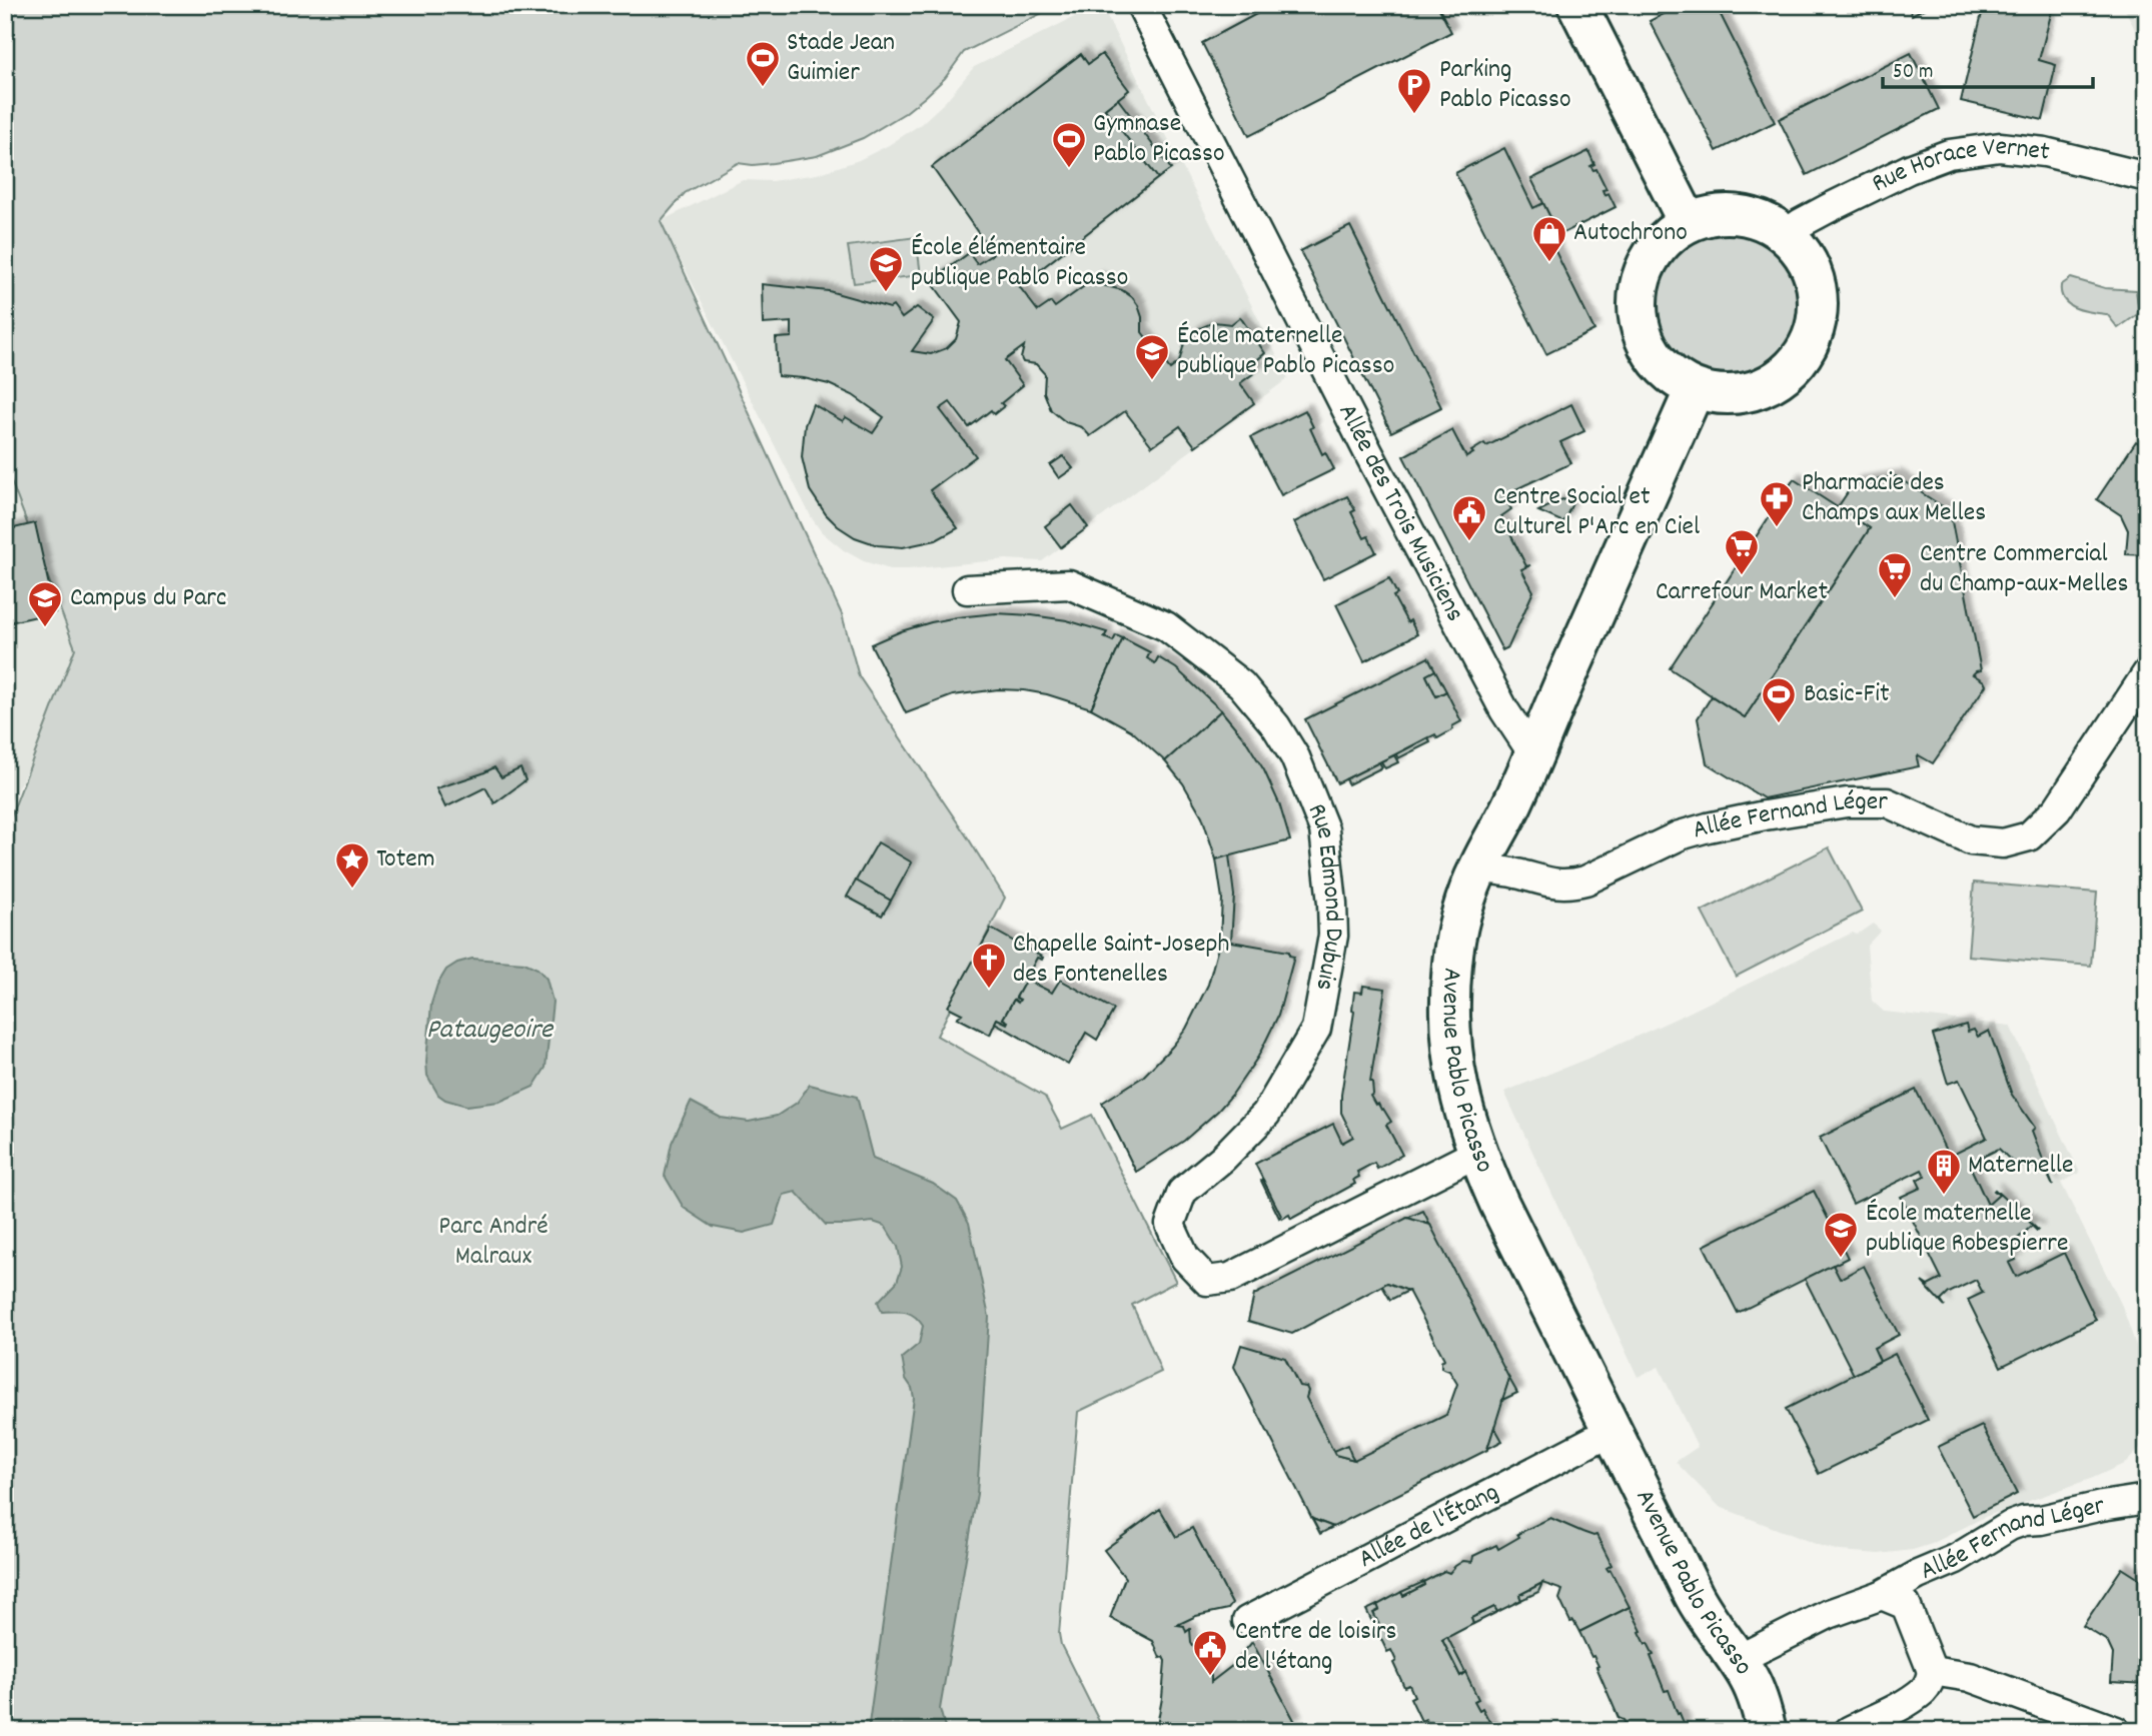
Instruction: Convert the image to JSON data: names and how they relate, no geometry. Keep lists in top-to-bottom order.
{
  "streets": {
    "street": [
      "Rue Horace Vernet",
      "Allée des Trois Musiciens",
      "Allée Fernand Léger",
      "Rue Edmond Dubuis",
      "Avenue Pablo Picasso",
      "Allée de l'Étang"
    ]
  },
  "crossings": [
    ["Rue Horace Vernet", "Avenue Pablo Picasso"],
    ["Allée des Trois Musiciens", "Avenue Pablo Picasso"],
    ["Allée Fernand Léger", "Avenue Pablo Picasso"],
    ["Rue Edmond Dubuis", "Avenue Pablo Picasso"],
    ["Avenue Pablo Picasso", "Allée de l'Étang"]
  ],
  "water": ["Pataugeoire"],
  "parks": ["Parc André Malraux"],
  "places": {
    "sports": ["Stade Jean Guimier", "Gymnase Pablo Picasso", "Basic-Fit"],
    "parking": ["Parking Pablo Picasso"],
    "shop": ["Autochrono"],
    "school or university": [
      "École élémentaire publique Pablo Picasso",
      "École maternelle publique Pablo Picasso",
      "Campus du Parc",
      "École maternelle publique Robespierre"
    ],
    "pharmacy": ["Pharmacie des Champs aux Melles"],
    "public building": ["Centre Social et Culturel P'Arc en Ciel", "Centre de loisirs de l'étang"],
    "supermarket": ["Carrefour Market", "Centre Commercial du Champ-aux-Melles"],
    "place": ["Totem"],
    "church": ["Chapelle Saint-Joseph des Fontenelles"],
    "building": ["Maternelle"]
  },
  "scale_bar": "50 m"
}
